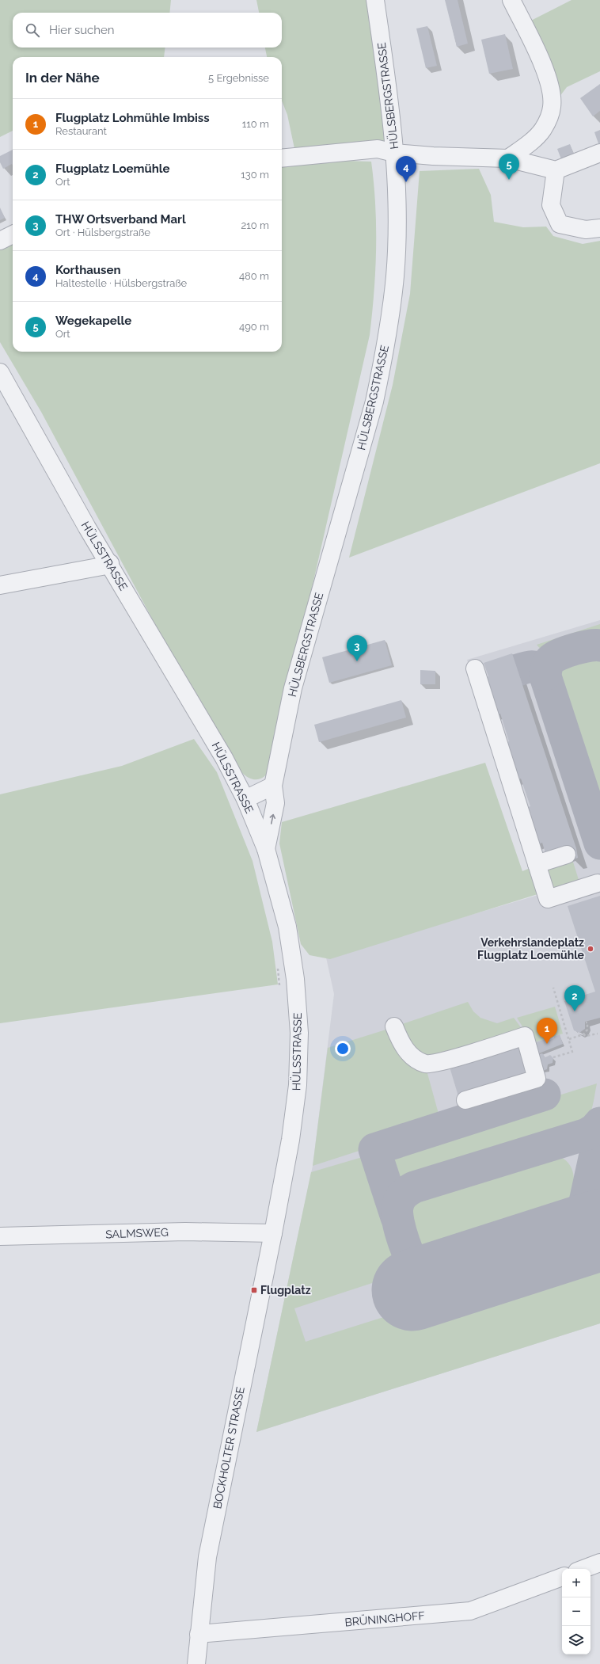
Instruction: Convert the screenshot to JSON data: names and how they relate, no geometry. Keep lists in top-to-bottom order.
{
  "streets": {
    "street": [
      "HÜLSBERGSTRASSE",
      "HÜLSSTRASSE",
      "SALMSWEG",
      "BOCKHOLTER STRASSE",
      "BRÜNINGHOFF"
    ]
  },
  "crossings": [
    ["HÜLSBERGSTRASSE", "HÜLSSTRASSE"],
    ["HÜLSSTRASSE", "SALMSWEG"],
    ["HÜLSSTRASSE", "BOCKHOLTER STRASSE"],
    ["SALMSWEG", "BOCKHOLTER STRASSE"],
    ["BOCKHOLTER STRASSE", "BRÜNINGHOFF"]
  ],
  "places": {
    "other": ["Verkehrslandeplatz Flugplatz Loemühle"],
    "transit": ["Flugplatz"]
  },
  "page": {
    "search": "Hier suchen",
    "heading": ["In der Nähe", "5 Ergebnisse"],
    "list": [
      {
        "mark": "1",
        "name": "Flugplatz Lohmühle Imbiss",
        "note": "Restaurant",
        "value": "110 m"
      },
      {
        "mark": "2",
        "name": "Flugplatz Loemühle",
        "note": "Ort",
        "value": "130 m"
      },
      {
        "mark": "3",
        "name": "THW Ortsverband Marl",
        "note": "Ort · Hülsbergstraße",
        "value": "210 m"
      },
      {
        "mark": "4",
        "name": "Korthausen",
        "note": "Haltestelle · Hülsbergstraße",
        "value": "480 m"
      },
      {
        "mark": "5",
        "name": "Wegekapelle",
        "note": "Ort",
        "value": "490 m"
      }
    ],
    "pins": [
      "5",
      "4",
      "3",
      "2",
      "1"
    ],
    "map_buttons": ["+", "−"]
  }
}
